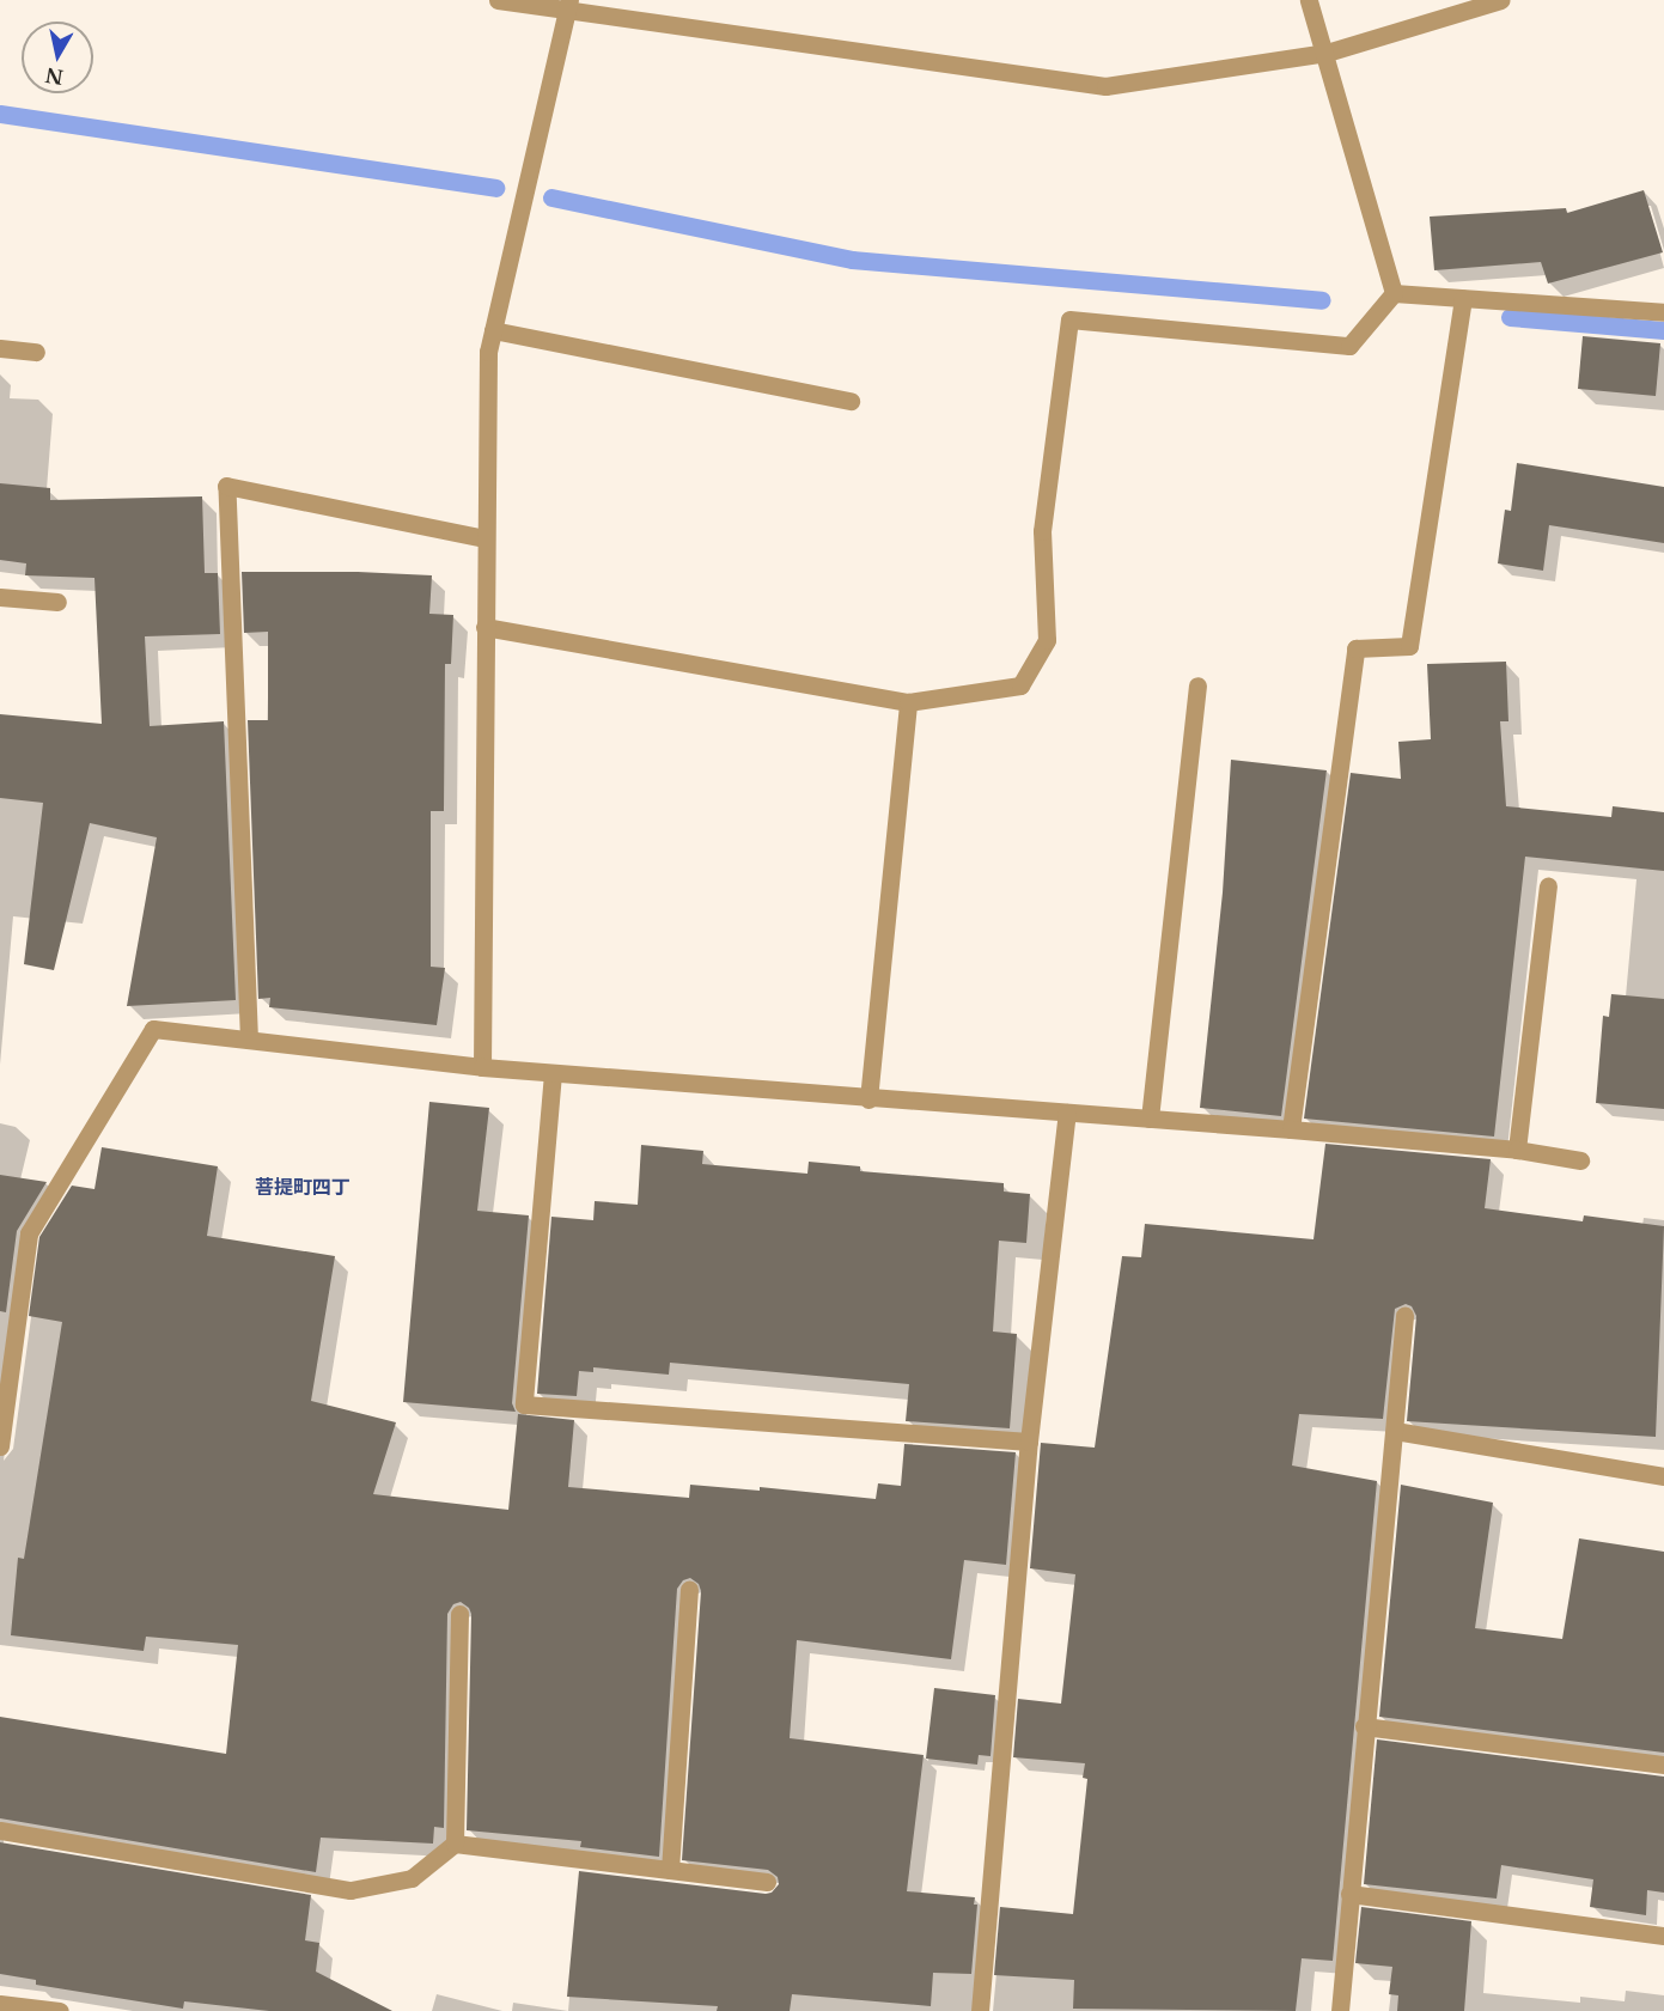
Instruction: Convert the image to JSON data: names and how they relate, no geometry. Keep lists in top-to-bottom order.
{
  "districts": ["菩提町四丁"],
  "north": "bottom"
}
